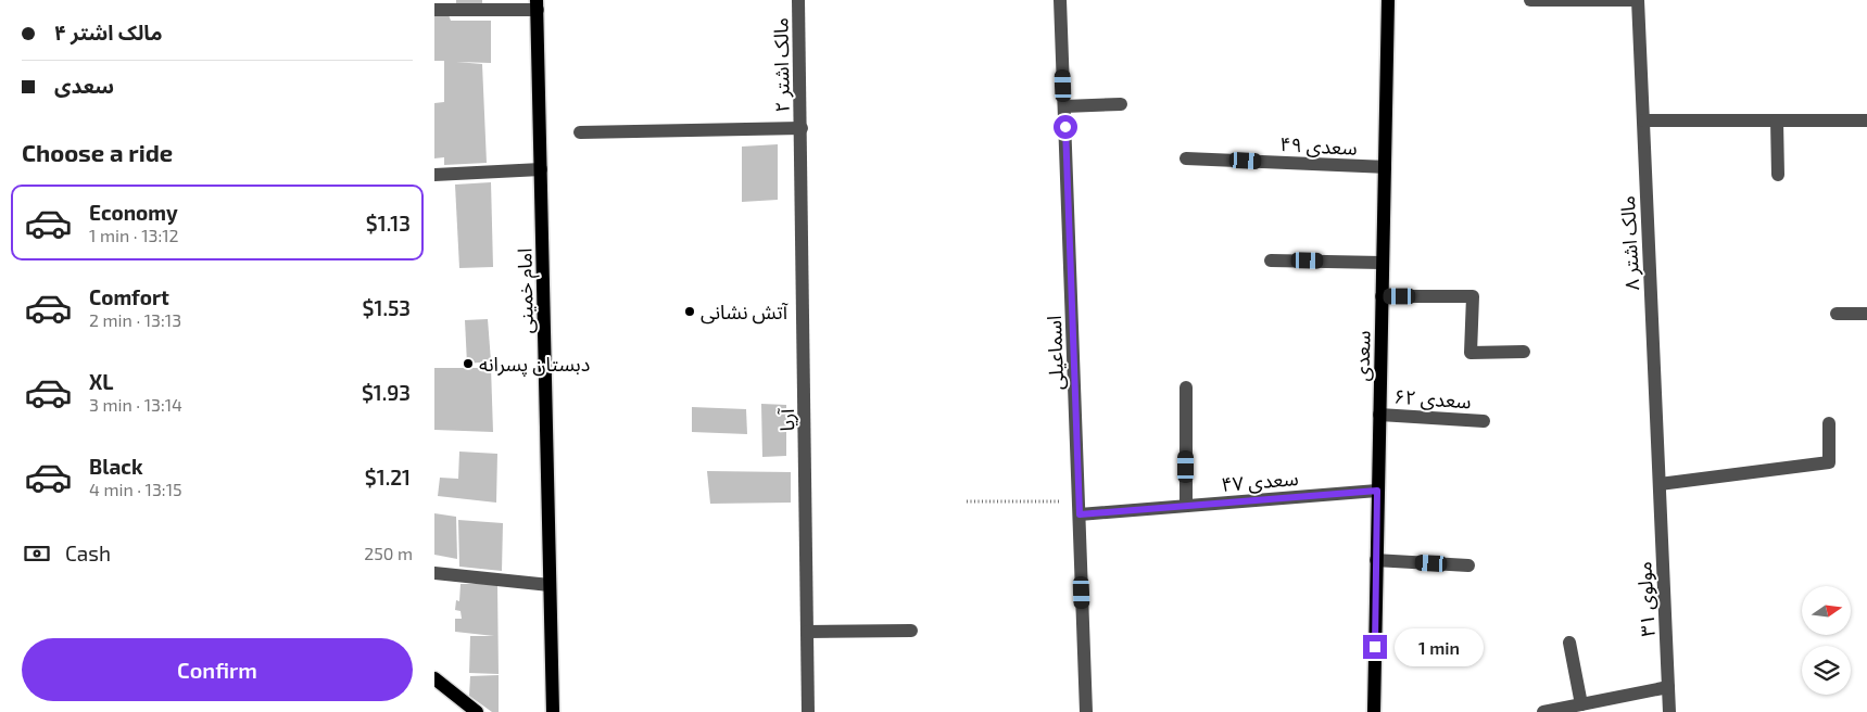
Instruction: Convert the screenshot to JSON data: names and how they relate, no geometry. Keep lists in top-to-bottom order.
{
  "streets": {
    "main road": ["امام خمینی", "سعدی"],
    "street": [
      "مالک اشتر ۲",
      "سعدی ۴۹",
      "مالک اشتر ۸",
      "اسماعیلی",
      "سعدی ۶۲",
      "آریا",
      "سعدی ۴۷",
      "مولوی ۳۱"
    ]
  },
  "crossings": [
    ["مالک اشتر ۲", "آریا"],
    ["سعدی ۴۹", "سعدی"],
    ["مالک اشتر ۸", "مولوی ۳۱"],
    ["اسماعیلی", "سعدی ۴۷"],
    ["سعدی", "سعدی ۶۲"],
    ["سعدی", "سعدی ۴۷"]
  ],
  "places": ["آتش نشانی", "دبستان پسرانه"],
  "north": "right",
  "page": {
    "banner": ["مالک اشتر ۴", "سعدی"],
    "heading": "Choose a ride",
    "list": [
      {
        "name": "Economy",
        "note": "1 min · 13:12",
        "value": "$1.13"
      },
      {
        "name": "Comfort",
        "note": "2 min · 13:13",
        "value": "$1.53"
      },
      {
        "name": "XL",
        "note": "3 min · 13:14",
        "value": "$1.93"
      },
      {
        "name": "Black",
        "note": "4 min · 13:15",
        "value": "$1.21"
      }
    ],
    "pay": ["Cash", "250 m"],
    "buttons": "Confirm",
    "bubble": "1 min"
  }
}
